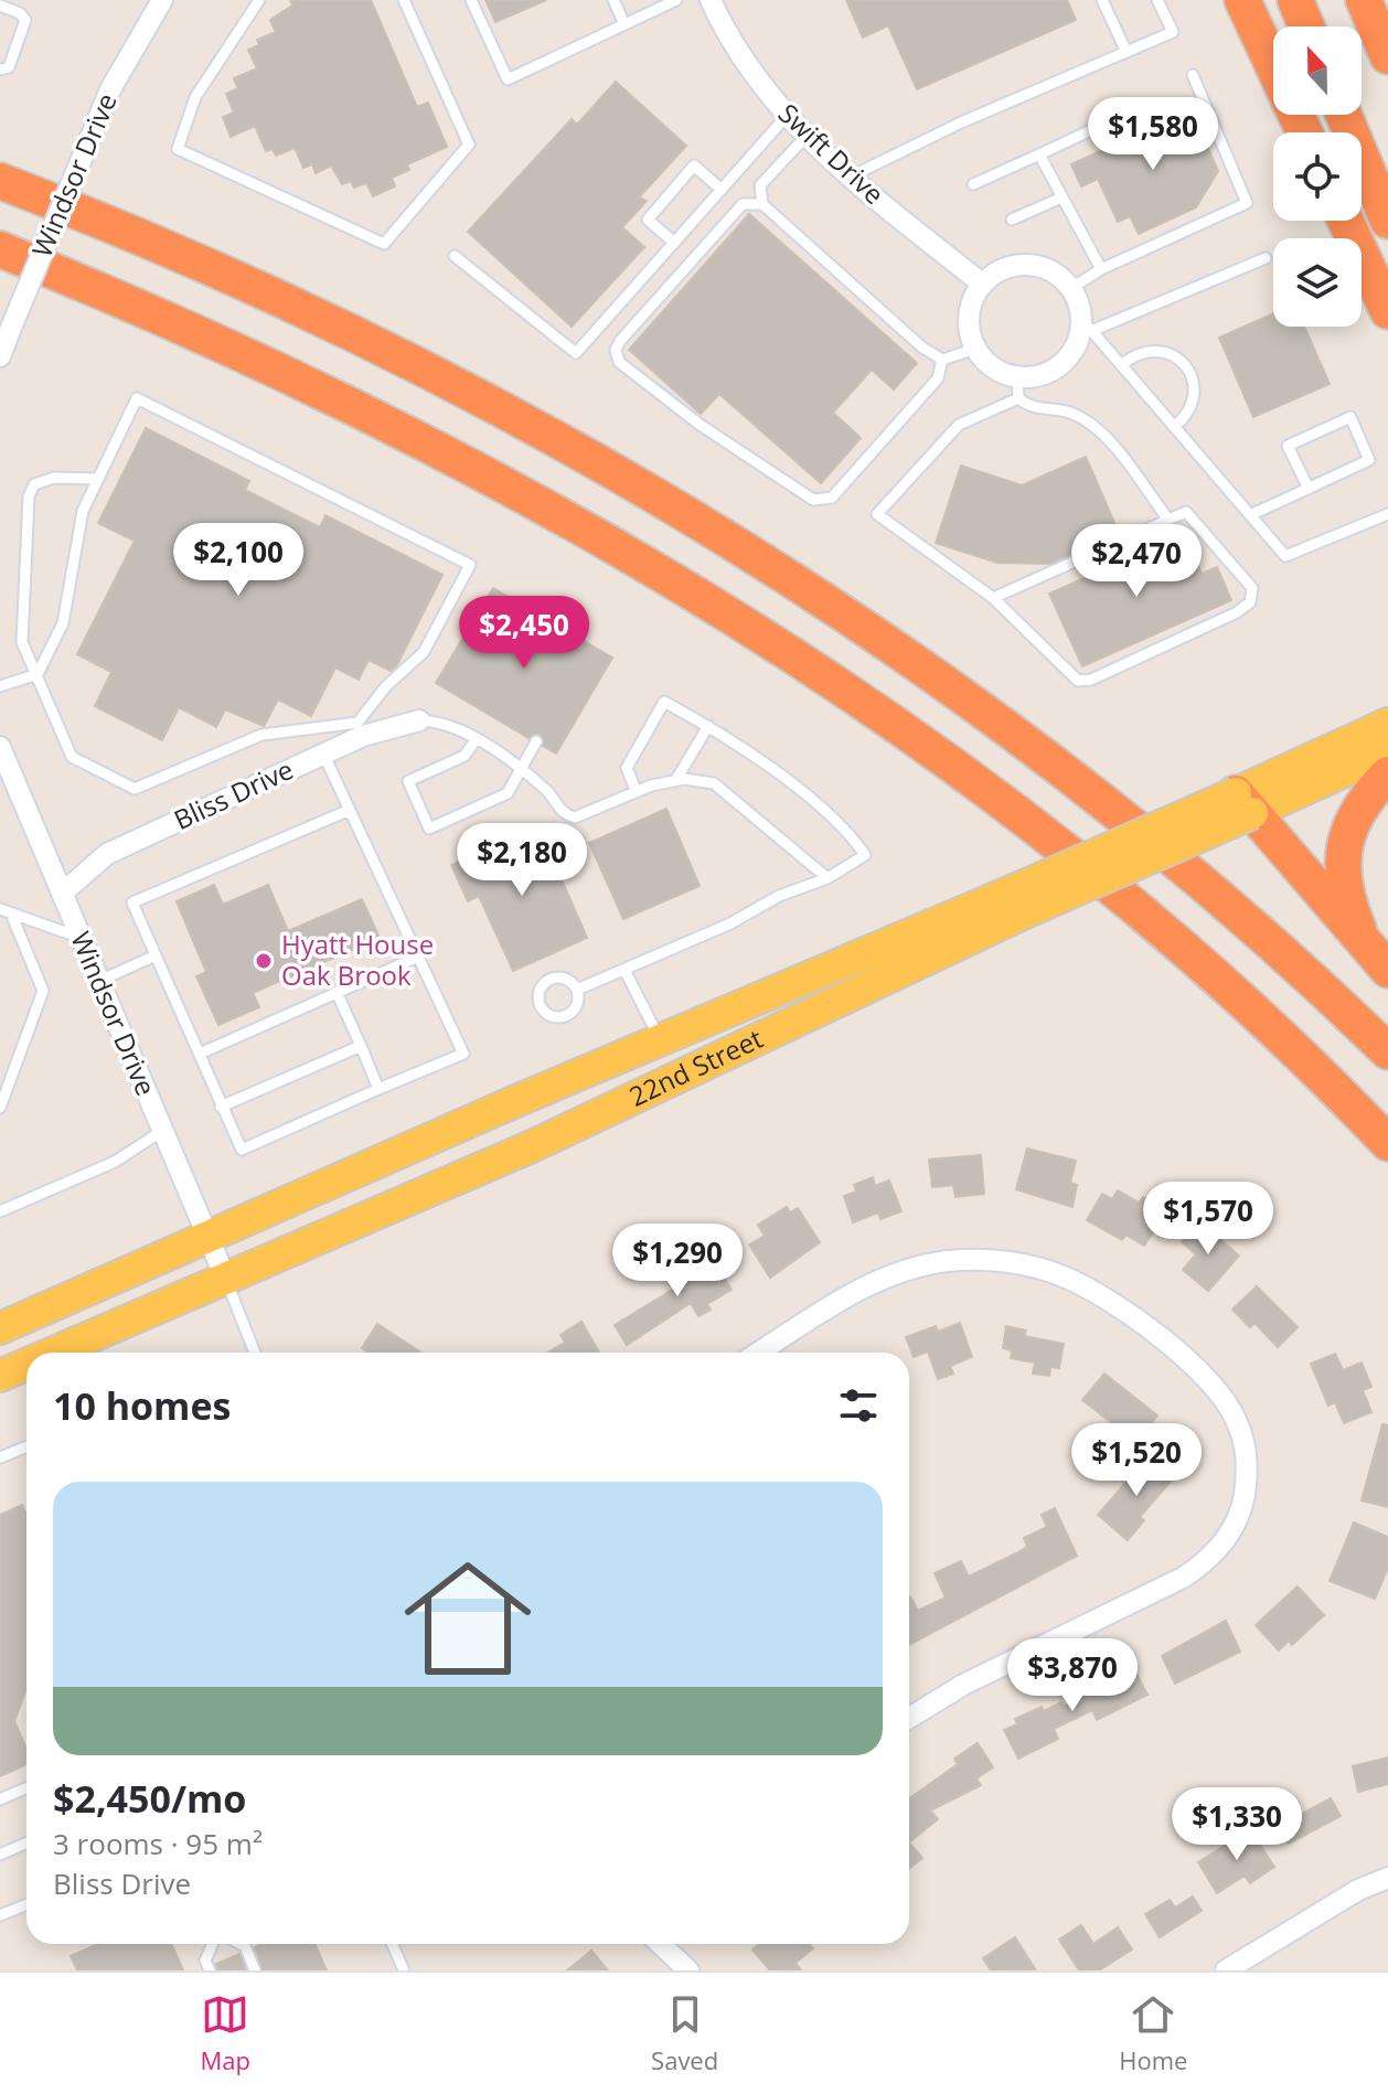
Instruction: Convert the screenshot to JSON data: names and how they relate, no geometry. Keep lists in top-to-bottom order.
{
  "streets": {
    "main road": ["22nd Street"],
    "street": ["Swift Drive", "Windsor Drive", "Bliss Drive"]
  },
  "crossings": [
    ["Windsor Drive", "Bliss Drive"],
    ["Windsor Drive", "22nd Street"]
  ],
  "places": ["Hyatt House Oak Brook"],
  "north": "top",
  "page": {
    "price": [
      "$1,580",
      "$2,100",
      "$2,470",
      "$2,450",
      "$2,180",
      "$1,570",
      "$1,290",
      "$1,520",
      "$3,870",
      "$1,330"
    ],
    "heading": "10 homes",
    "list": [
      {
        "name": "$2,450/mo",
        "note": "3 rooms · 95 m² · Bliss Drive"
      }
    ],
    "tabs": ["Map", "Saved", "Home"]
  }
}
